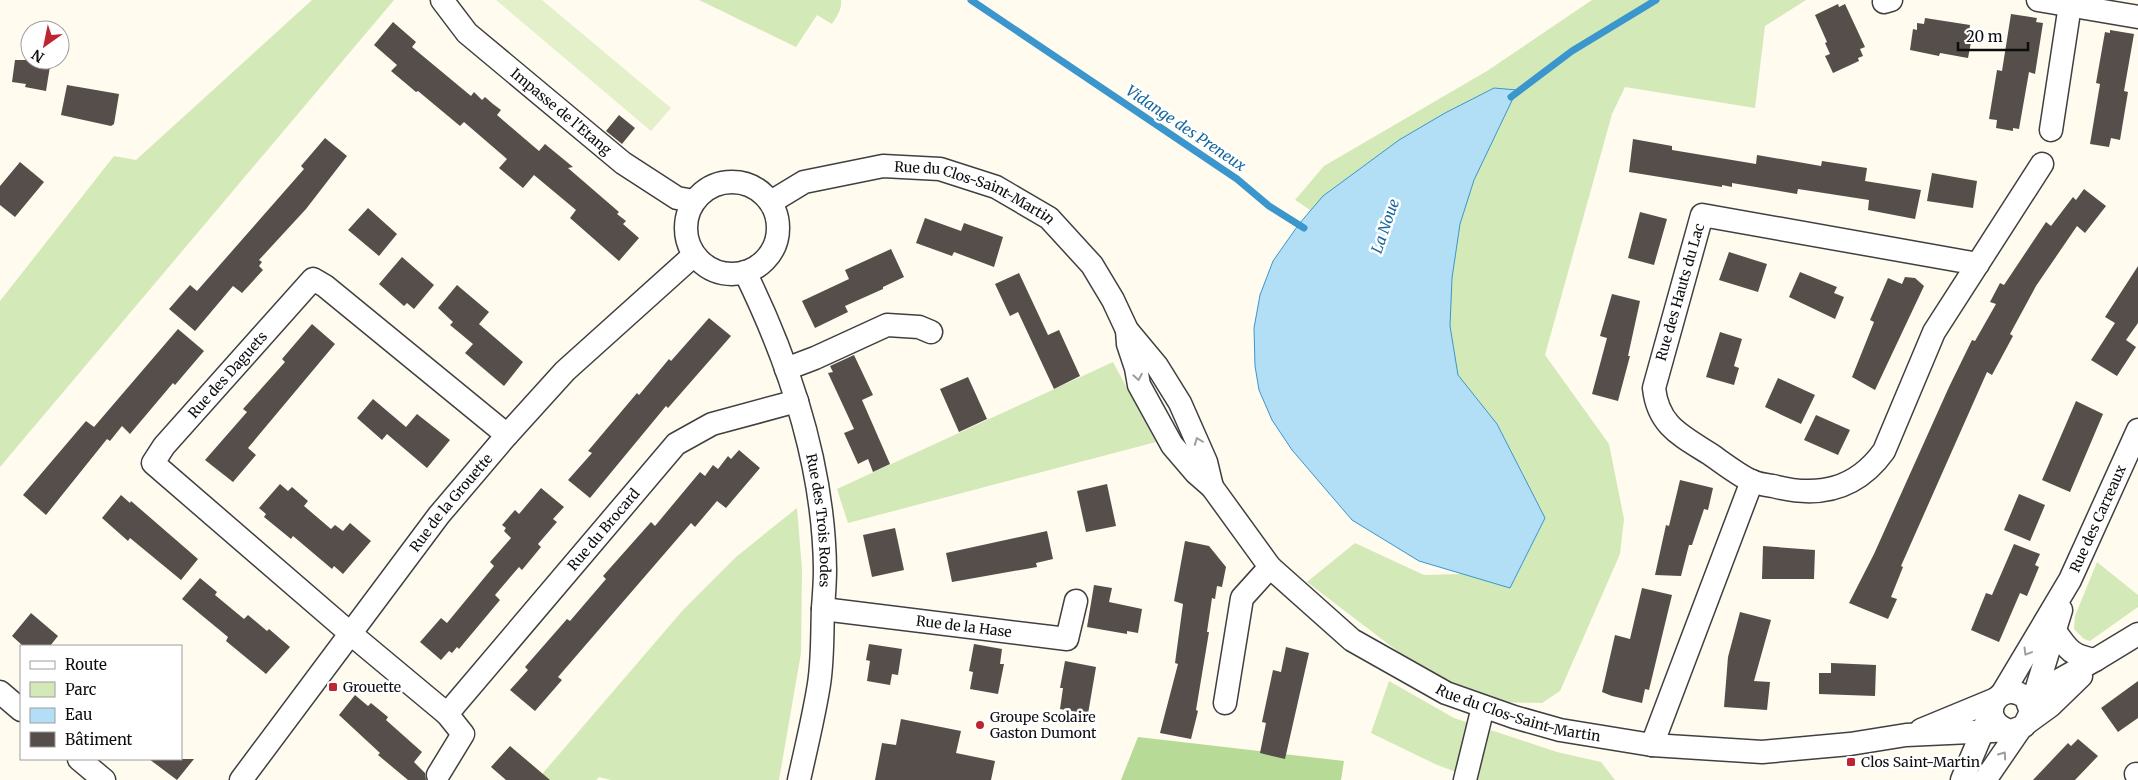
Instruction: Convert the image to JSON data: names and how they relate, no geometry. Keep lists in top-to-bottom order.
{
  "streets": {
    "street": [
      "Impasse de l'Etang",
      "Rue du Clos-Saint-Martin",
      "Rue des Hauts du Lac",
      "Rue des Daguets",
      "Rue de la Grouette",
      "Rue des Carreaux",
      "Rue des Trois Rodes",
      "Rue du Brocard",
      "Rue de la Hase"
    ]
  },
  "crossings": [
    ["Impasse de l'Etang", "Rue du Clos-Saint-Martin"],
    ["Impasse de l'Etang", "Rue de la Grouette"],
    ["Impasse de l'Etang", "Rue des Trois Rodes"],
    ["Rue du Clos-Saint-Martin", "Rue de la Grouette"],
    ["Rue du Clos-Saint-Martin", "Rue des Carreaux"],
    ["Rue du Clos-Saint-Martin", "Rue des Trois Rodes"],
    ["Rue des Daguets", "Rue de la Grouette"],
    ["Rue de la Grouette", "Rue des Trois Rodes"],
    ["Rue des Trois Rodes", "Rue du Brocard"],
    ["Rue des Trois Rodes", "Rue de la Hase"]
  ],
  "water": ["Vidange des Preneux", "La Noue"],
  "places": {
    "transit": ["Grouette", "Clos Saint-Martin"],
    "other": ["Groupe Scolaire Gaston Dumont"]
  },
  "legend": [
    "Route",
    "Parc",
    "Eau",
    "Bâtiment"
  ],
  "scale_bar": "20 m",
  "north": "bottom left"
}
